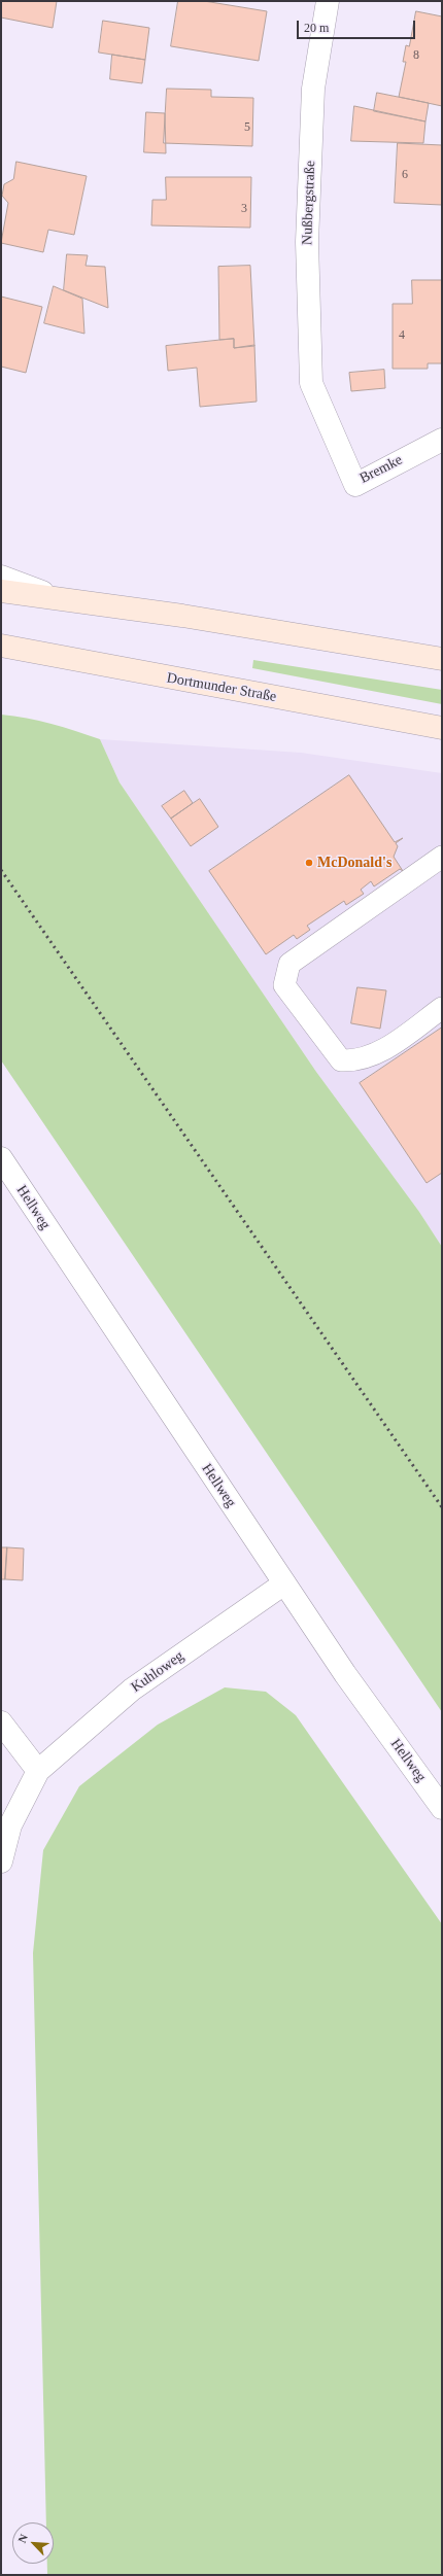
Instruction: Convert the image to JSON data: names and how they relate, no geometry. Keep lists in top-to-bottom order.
{
  "streets": {
    "main road": ["Dortmunder Straße"],
    "street": [
      "Nußbergstraße",
      "Bremke",
      "Hellweg",
      "Kuhloweg"
    ]
  },
  "crossings": [
    ["Nußbergstraße", "Bremke"],
    ["Hellweg", "Kuhloweg"]
  ],
  "places": ["McDonald's"],
  "house_numbers": [
    "8",
    "5",
    "6",
    "3",
    "4"
  ],
  "scale_bar": "20 m",
  "north": "top left"
}
